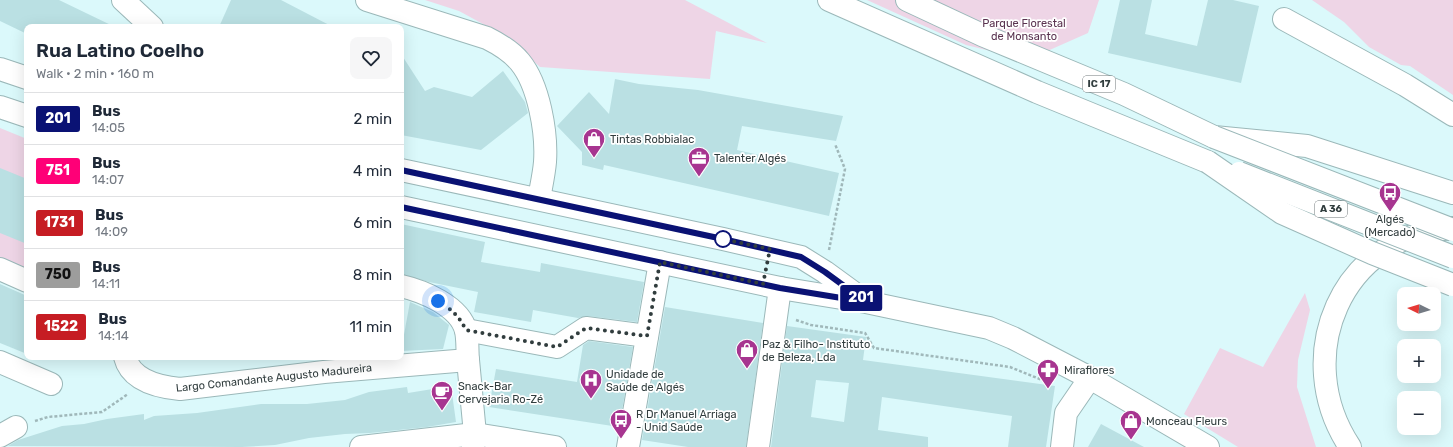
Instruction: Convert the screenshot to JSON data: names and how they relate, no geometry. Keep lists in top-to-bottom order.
{
  "streets": {
    "main road": ["IC 17", "A 36", "Largo Comandante Augusto Madureira"]
  },
  "crossings": [
    ["IC 17", "A 36"]
  ],
  "parks": ["Parque Florestal de Monsanto"],
  "places": {
    "shop": ["Tintas Robbialac", "Paz & Filho- Instituto de Beleza, Lda", "Monceau Fleurs"],
    "office": ["Talenter Algés"],
    "bus stop": ["Algés (Mercado)", "R Dr Manuel Arriaga - Unid Saúde"],
    "pharmacy": ["Miraflores"],
    "hospital": ["Unidade de Saúde de Algés"],
    "cafe": ["Snack-Bar Cervejaria Ro-Zé"]
  },
  "lines": ["bus line 201"],
  "north": "left",
  "page": {
    "on_map": "201",
    "heading": ["Rua Latino Coelho", "Walk · 2 min · 160 m"],
    "list": [
      {
        "mark": "201",
        "name": "Bus",
        "note": "14:05",
        "value": "2 min"
      },
      {
        "mark": "751",
        "name": "Bus",
        "note": "14:07",
        "value": "4 min"
      },
      {
        "mark": "1731",
        "name": "Bus",
        "note": "14:09",
        "value": "6 min"
      },
      {
        "mark": "750",
        "name": "Bus",
        "note": "14:11",
        "value": "8 min"
      },
      {
        "mark": "1522",
        "name": "Bus",
        "note": "14:14",
        "value": "11 min"
      }
    ],
    "map_buttons": ["+", "−"]
  }
}
